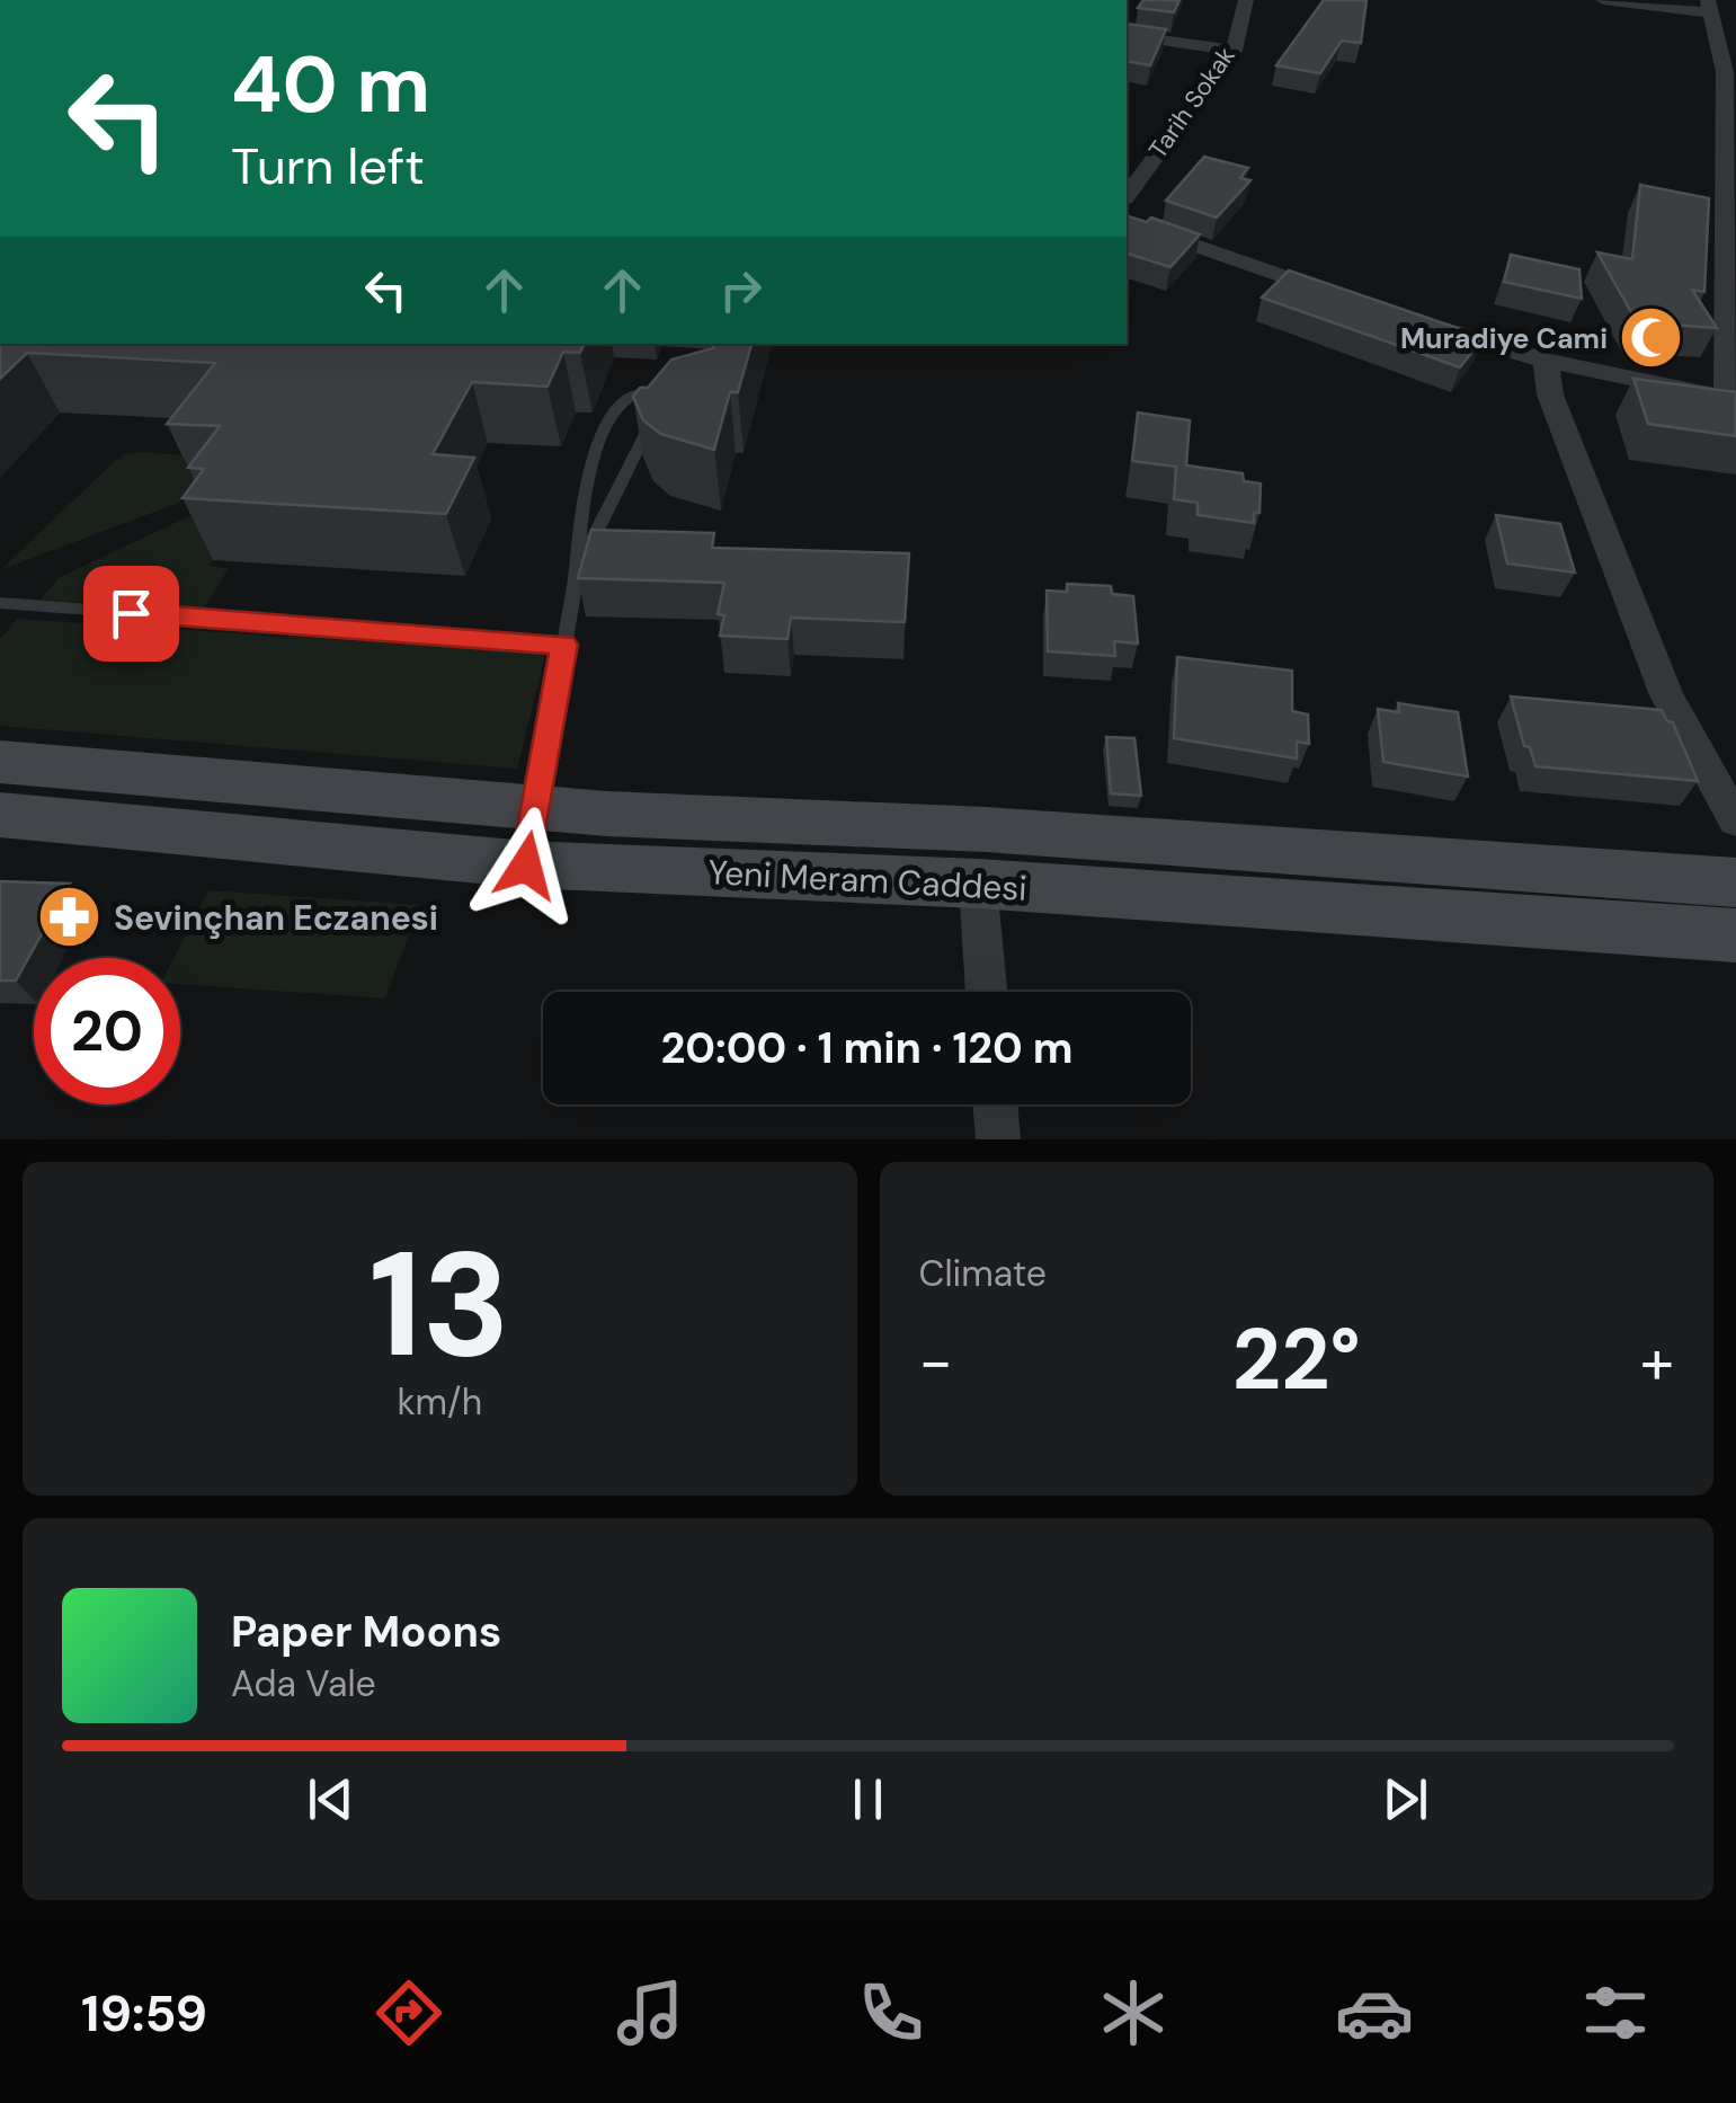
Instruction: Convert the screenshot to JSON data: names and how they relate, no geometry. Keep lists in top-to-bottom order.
{
  "streets": {
    "main road": ["Yeni Meram Caddesi"],
    "street": ["Tarih Sokak"]
  },
  "places": {
    "mosque": ["Muradiye Cami"],
    "pharmacy": ["Sevinçhan Eczanesi"]
  },
  "page": {
    "turn": ["40 m", "Turn left"],
    "limit": "20",
    "trip": "20:00 · 1 min · 120 m",
    "tile": [
      ["13", "km/h"],
      "Climate"
    ],
    "heat": ["−", "22°", "+"],
    "song": ["Paper Moons", "Ada Vale"],
    "tabs": "19:59"
  }
}
